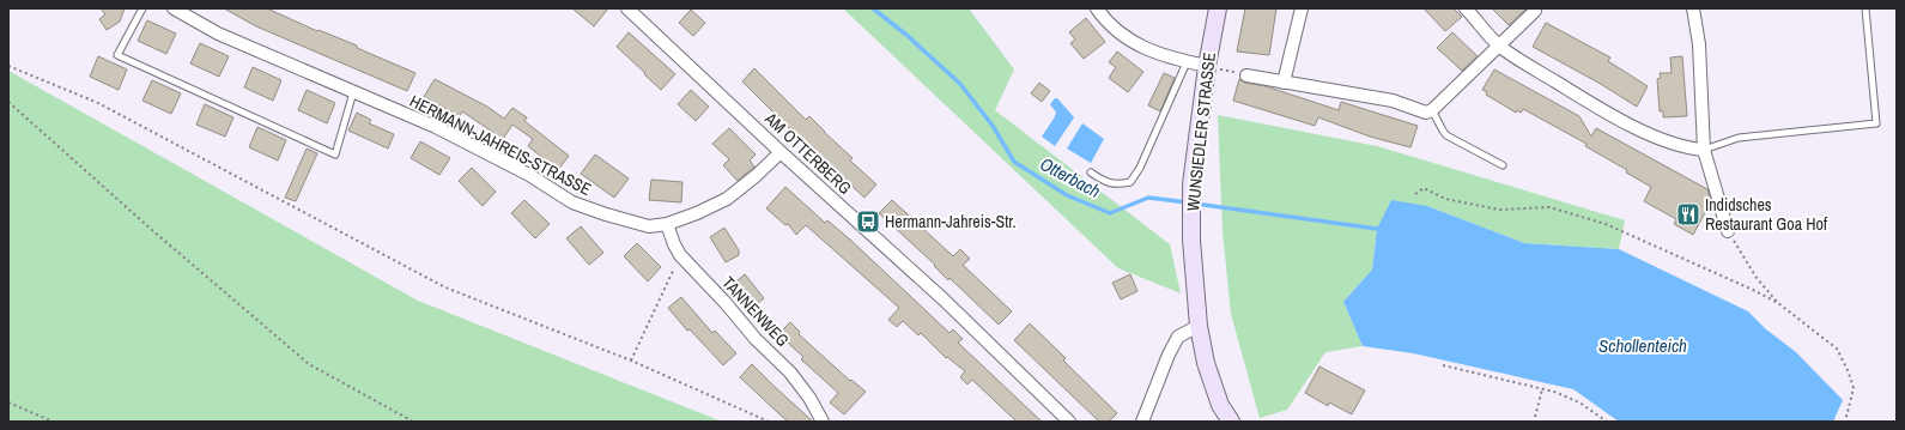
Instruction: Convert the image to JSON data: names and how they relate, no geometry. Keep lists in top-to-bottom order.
{
  "streets": {
    "main road": ["WUNSIEDLER STRASSE"],
    "street": ["HERMANN-JAHREIS-STRASSE", "AM OTTERBERG", "TANNENWEG"]
  },
  "crossings": [
    ["HERMANN-JAHREIS-STRASSE", "AM OTTERBERG"],
    ["HERMANN-JAHREIS-STRASSE", "TANNENWEG"]
  ],
  "water": ["Otterbach", "Schollenteich"],
  "places": {
    "restaurant": ["Indidsches Restaurant Goa Hof"],
    "bus stop": ["Hermann-Jahreis-Str."]
  }
}
